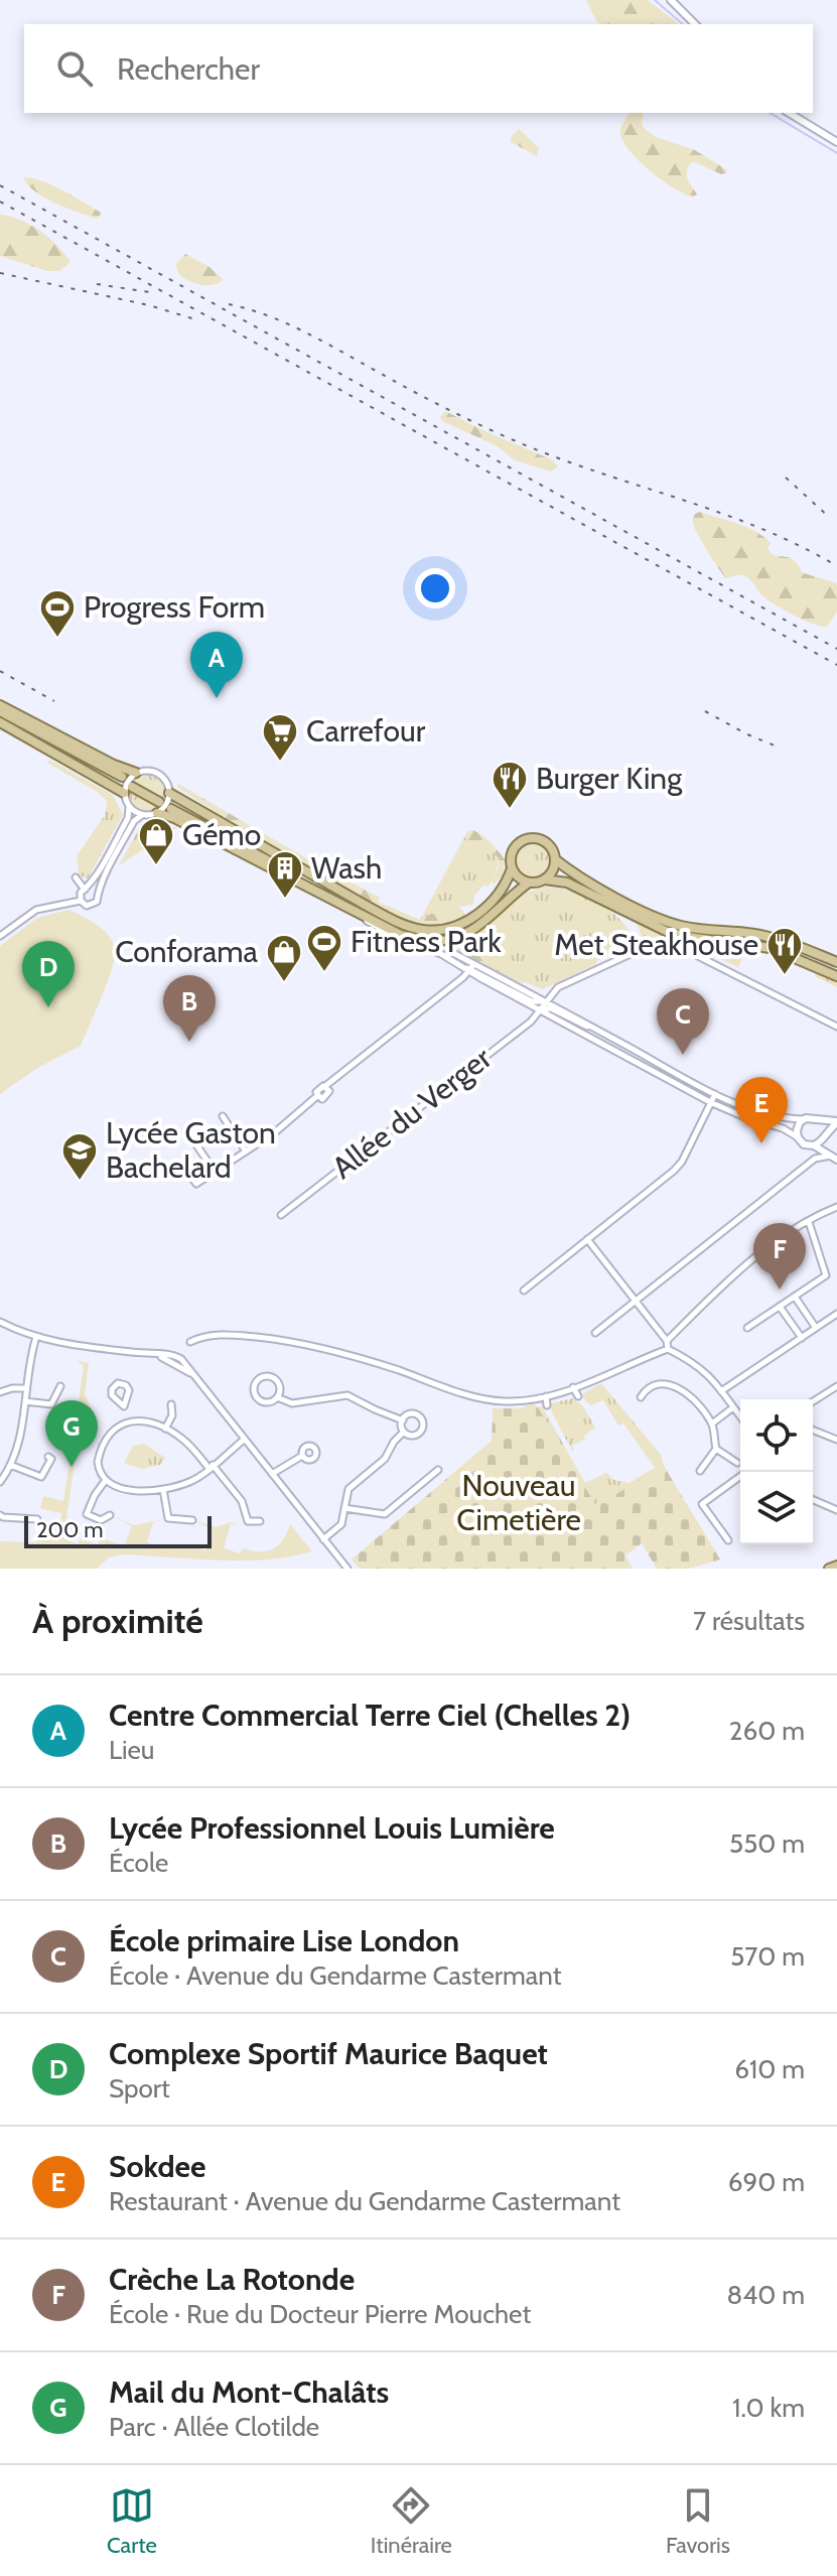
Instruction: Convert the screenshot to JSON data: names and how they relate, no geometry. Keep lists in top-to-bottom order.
{
  "streets": {
    "street": ["Allée du Verger"]
  },
  "parks": ["Nouveau Cimetière"],
  "places": {
    "sports": ["Progress Form", "Fitness Park"],
    "supermarket": ["Carrefour"],
    "restaurant": ["Burger King", "Met Steakhouse"],
    "shop": ["Gémo", "Conforama"],
    "building": ["Wash"],
    "school or university": ["Lycée Gaston Bachelard"]
  },
  "scale_bar": "200 m",
  "page": {
    "search": "Rechercher",
    "pins": [
      "A",
      "D",
      "B",
      "C",
      "E",
      "F",
      "G"
    ],
    "scale": "200 m",
    "heading": ["À proximité", "7 résultats"],
    "list": [
      {
        "mark": "A",
        "name": "Centre Commercial Terre Ciel (Chelles 2)",
        "note": "Lieu",
        "value": "260 m"
      },
      {
        "mark": "B",
        "name": "Lycée Professionnel Louis Lumière",
        "note": "École",
        "value": "550 m"
      },
      {
        "mark": "C",
        "name": "École primaire Lise London",
        "note": "École · Avenue du Gendarme Castermant",
        "value": "570 m"
      },
      {
        "mark": "D",
        "name": "Complexe Sportif Maurice Baquet",
        "note": "Sport",
        "value": "610 m"
      },
      {
        "mark": "E",
        "name": "Sokdee",
        "note": "Restaurant · Avenue du Gendarme Castermant",
        "value": "690 m"
      },
      {
        "mark": "F",
        "name": "Crèche La Rotonde",
        "note": "École · Rue du Docteur Pierre Mouchet",
        "value": "840 m"
      },
      {
        "mark": "G",
        "name": "Mail du Mont-Chalâts",
        "note": "Parc · Allée Clotilde",
        "value": "1.0 km"
      }
    ],
    "nav": ["Carte", "Itinéraire", "Favoris"]
  }
}
